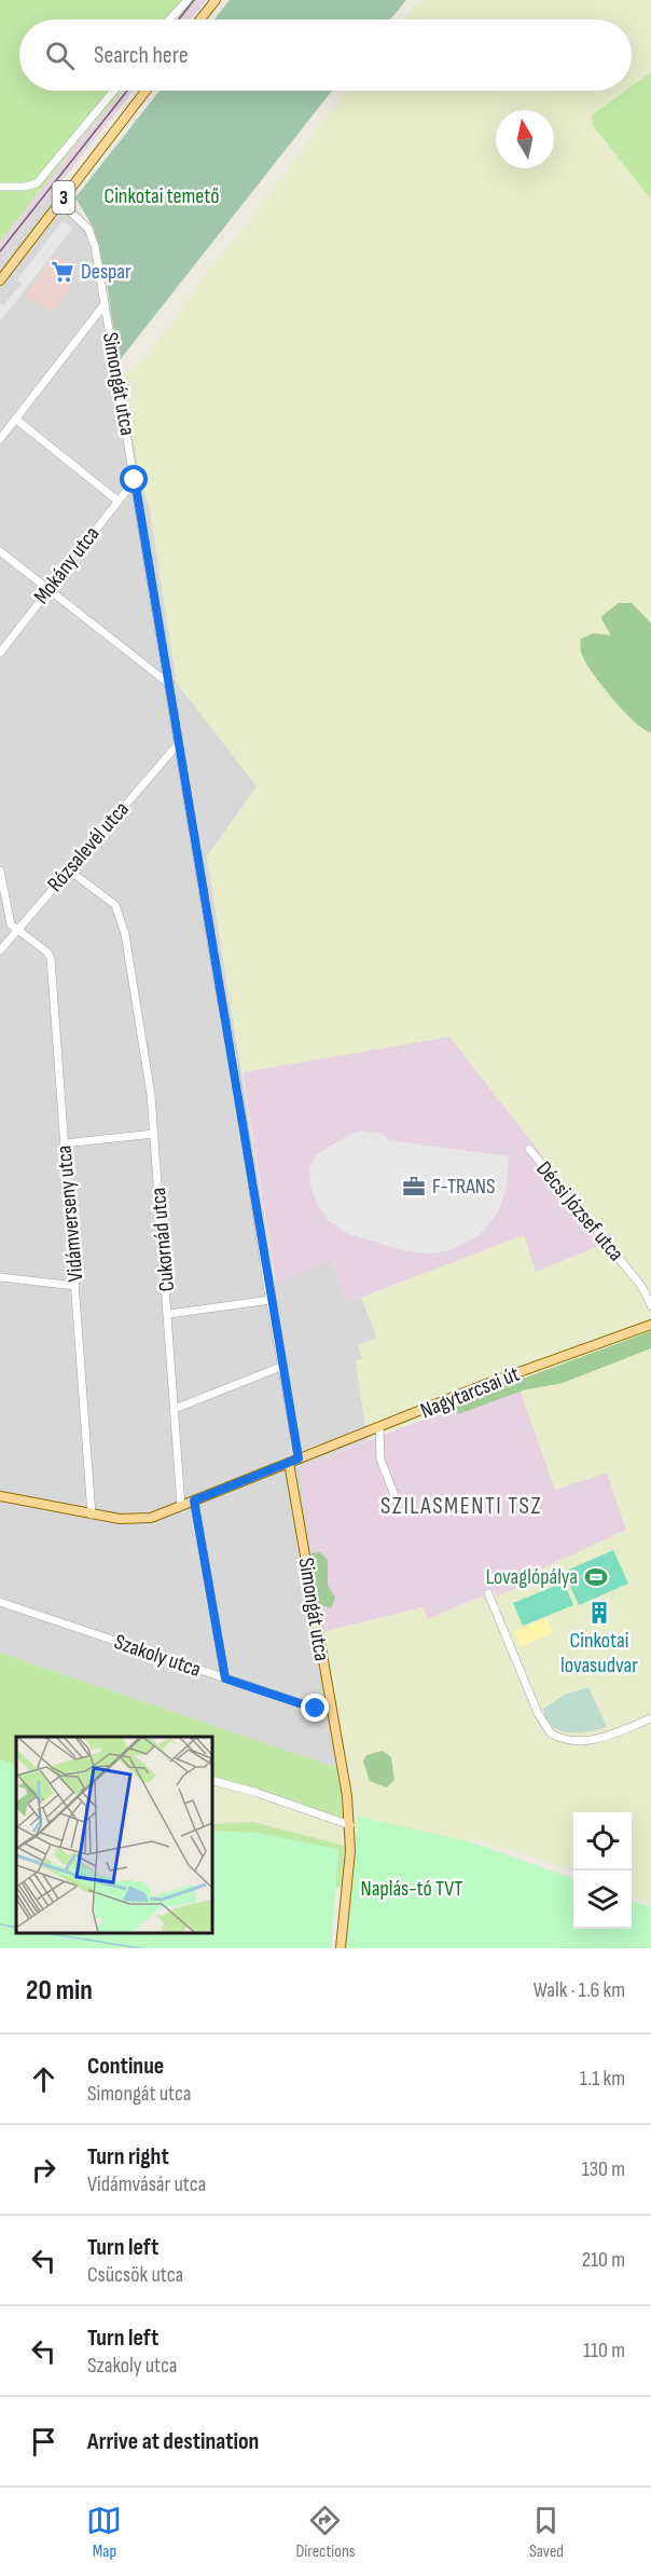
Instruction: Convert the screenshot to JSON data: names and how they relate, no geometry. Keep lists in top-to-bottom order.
{
  "streets": {
    "main road": ["3", "Simongát utca", "Nagytarcsai út"],
    "street": [
      "Mokány utca",
      "Rózsalevél utca",
      "Décsi József utca",
      "Vidámverseny utca",
      "Cukornád utca",
      "Szakoly utca"
    ]
  },
  "crossings": [
    ["3", "Simongát utca"],
    ["Simongát utca", "Mokány utca"],
    ["Simongát utca", "Rózsalevél utca"],
    ["Simongát utca", "Nagytarcsai út"],
    ["Rózsalevél utca", "Vidámverseny utca"],
    ["Rózsalevél utca", "Cukornád utca"],
    ["Vidámverseny utca", "Nagytarcsai út"],
    ["Cukornád utca", "Nagytarcsai út"]
  ],
  "districts": ["SZILASMENTI TSZ"],
  "parks": ["Cinkotai temető", "Naplás-tó TVT"],
  "places": {
    "supermarket": ["Despar"],
    "office": ["F-TRANS"],
    "sports": ["Lovaglópálya"],
    "building": ["Cinkotai lovasudvar"]
  },
  "north": "top",
  "page": {
    "search": "Search here",
    "heading": ["20 min", "Walk · 1.6 km"],
    "list": [
      ["Continue", "Simongát utca", "1.1 km"],
      ["Turn right", "Vidámvásár utca", "130 m"],
      ["Turn left", "Csücsök utca", "210 m"],
      ["Turn left", "Szakoly utca", "110 m"],
      "Arrive at destination"
    ],
    "nav": ["Map", "Directions", "Saved"]
  }
}
